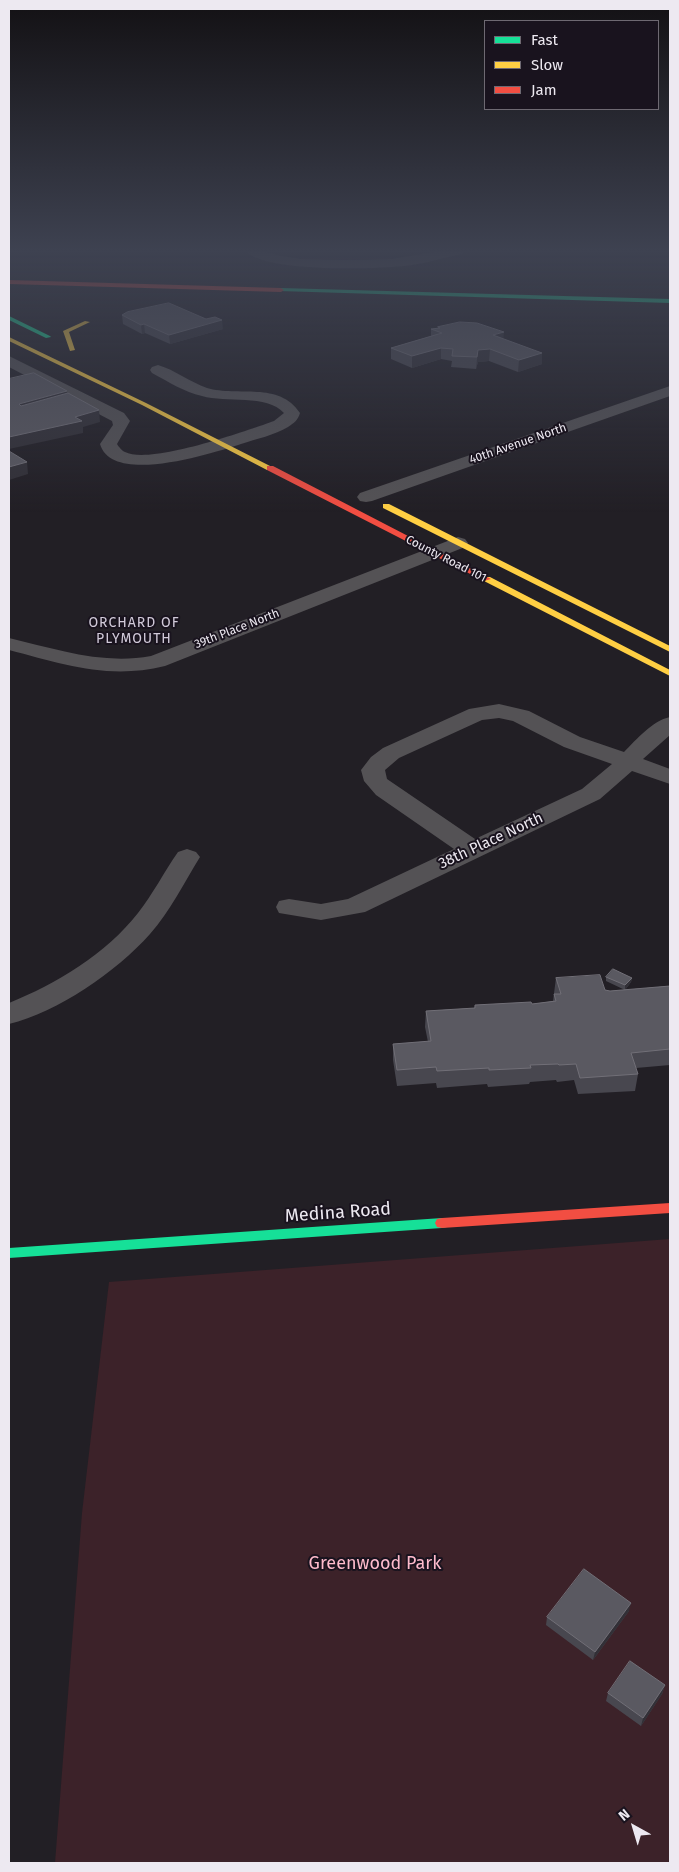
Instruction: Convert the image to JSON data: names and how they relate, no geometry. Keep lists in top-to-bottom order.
{
  "streets": {
    "main road": ["County Road 101", "Medina Road"],
    "street": ["40th Avenue North", "39th Place North", "38th Place North"]
  },
  "crossings": [
    ["40th Avenue North", "County Road 101"],
    ["County Road 101", "39th Place North"]
  ],
  "districts": ["ORCHARD OF PLYMOUTH"],
  "parks": ["Greenwood Park"],
  "legend": ["Fast", "Slow", "Jam"],
  "north": "top left"
}
